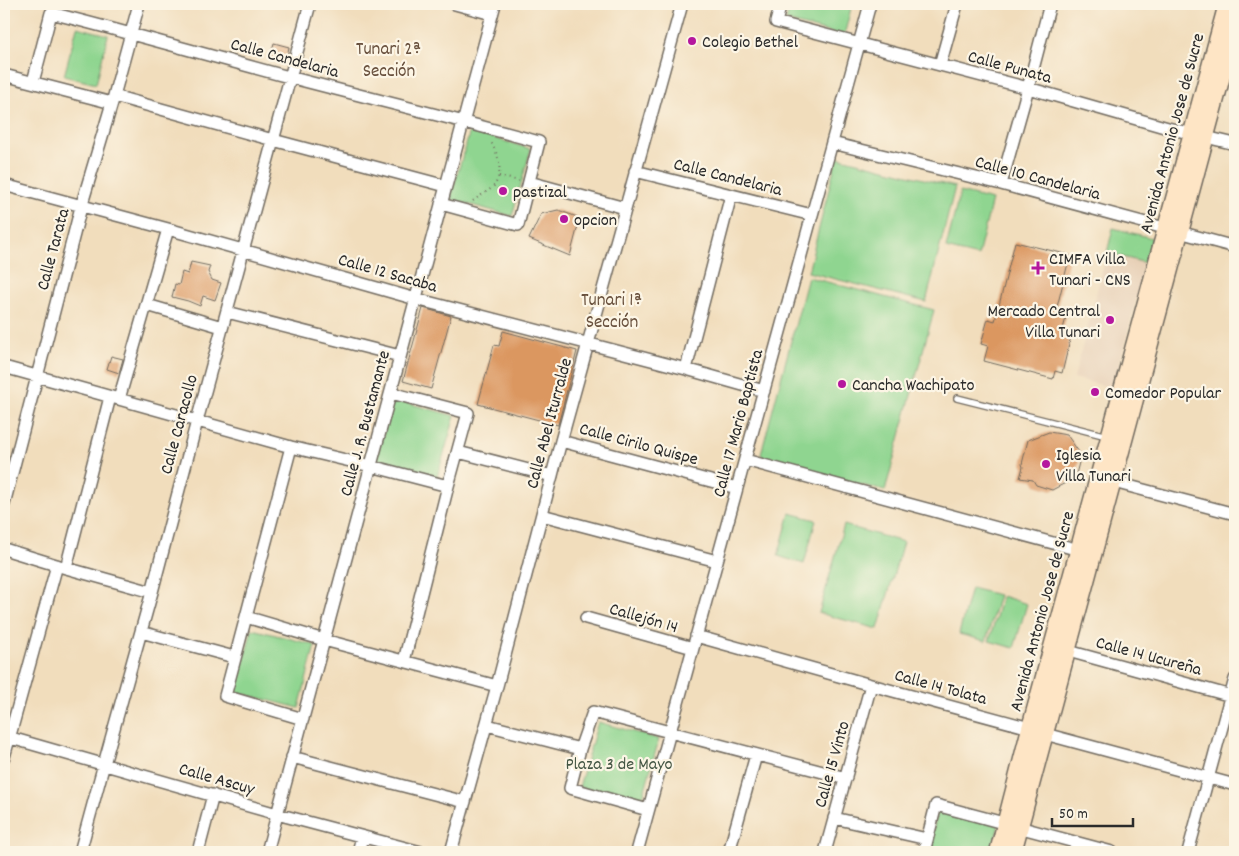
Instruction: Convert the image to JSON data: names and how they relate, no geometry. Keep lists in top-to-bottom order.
{
  "streets": {
    "main road": ["Avenida Antonio Jose de Sucre"],
    "street": [
      "Calle Candelaria",
      "Calle Punata",
      "Calle 10 Candelaria",
      "Calle Tarata",
      "Calle 12 Sacaba",
      "Calle J. R. Bustamante",
      "Calle Abel Iturralde",
      "Calle 17 Mario Baptista",
      "Calle Caracollo",
      "Calle Cirilo Quispe",
      "Callejón 14",
      "Calle 14 Ucureña",
      "Calle 14 Tolata",
      "Calle 15 Vinto",
      "Calle Ascuy"
    ]
  },
  "crossings": [
    ["Calle Candelaria", "Calle Tarata"],
    ["Calle Candelaria", "Calle J. R. Bustamante"],
    ["Calle Candelaria", "Calle Abel Iturralde"],
    ["Calle Candelaria", "Calle 17 Mario Baptista"],
    ["Calle Candelaria", "Calle Caracollo"],
    ["Calle Punata", "Avenida Antonio Jose de Sucre"],
    ["Calle Punata", "Calle 17 Mario Baptista"],
    ["Avenida Antonio Jose de Sucre", "Calle 10 Candelaria"],
    ["Avenida Antonio Jose de Sucre", "Calle 14 Ucureña"],
    ["Avenida Antonio Jose de Sucre", "Calle 14 Tolata"],
    ["Calle 10 Candelaria", "Calle 17 Mario Baptista"],
    ["Calle Tarata", "Calle 12 Sacaba"],
    ["Calle 12 Sacaba", "Calle J. R. Bustamante"],
    ["Calle 12 Sacaba", "Calle Abel Iturralde"],
    ["Calle 12 Sacaba", "Calle 17 Mario Baptista"],
    ["Calle 12 Sacaba", "Calle Caracollo"],
    ["Calle J. R. Bustamante", "Calle Ascuy"],
    ["Calle Abel Iturralde", "Calle Cirilo Quispe"],
    ["Calle 17 Mario Baptista", "Calle Cirilo Quispe"],
    ["Calle 17 Mario Baptista", "Callejón 14"],
    ["Calle 17 Mario Baptista", "Calle 14 Tolata"],
    ["Calle Caracollo", "Calle Ascuy"],
    ["Calle 14 Tolata", "Calle 15 Vinto"]
  ],
  "districts": ["Tunari 2ª Sección", "Tunari 1ª Sección"],
  "parks": ["Plaza 3 de Mayo"],
  "places": {
    "other": [
      "Colegio Bethel",
      "pastizal",
      "opcion",
      "Mercado Central Villa Tunari",
      "Cancha Wachipato",
      "Comedor Popular",
      "Iglesia Villa Tunari"
    ],
    "health": ["CIMFA Villa Tunari - CNS"]
  },
  "scale_bar": "50 m"
}
